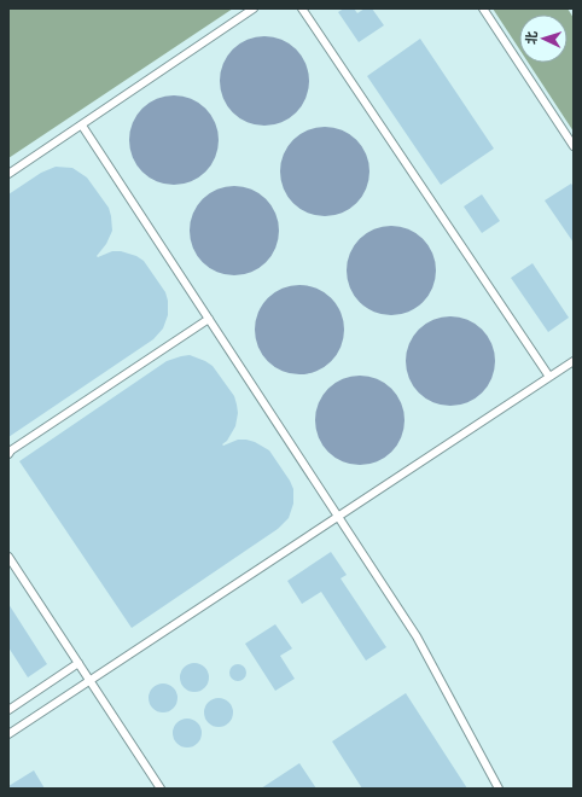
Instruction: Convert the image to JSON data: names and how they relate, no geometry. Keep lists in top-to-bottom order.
{
  "north": "left"
}
